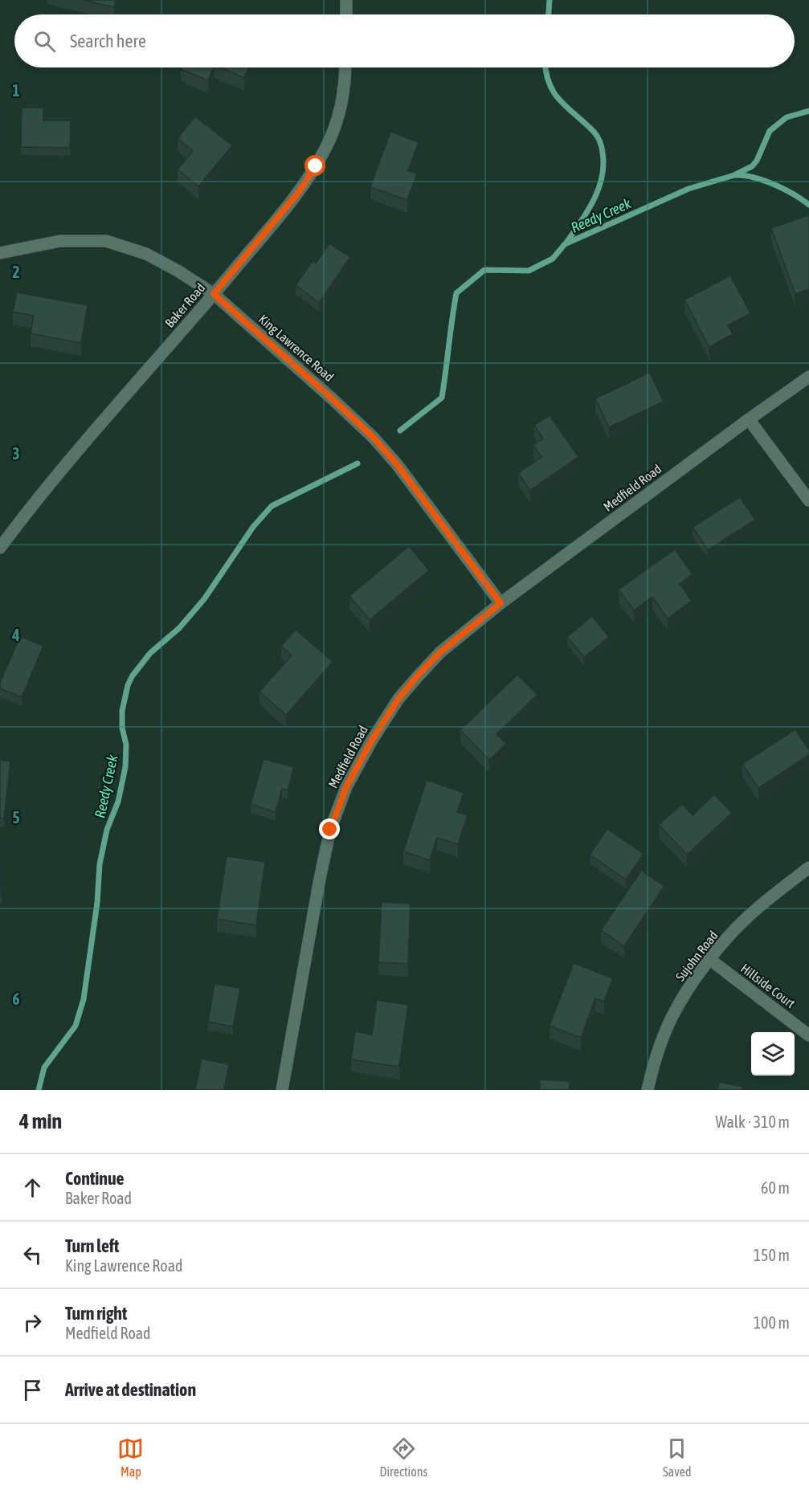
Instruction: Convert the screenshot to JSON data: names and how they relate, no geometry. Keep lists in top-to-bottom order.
{
  "streets": {
    "street": [
      "Baker Road",
      "King Lawrence Road",
      "Medfield Road",
      "Sujohn Road",
      "Hillside Court"
    ]
  },
  "crossings": [
    ["Baker Road", "King Lawrence Road"],
    ["King Lawrence Road", "Medfield Road"],
    ["Sujohn Road", "Hillside Court"]
  ],
  "water": ["Reedy Creek"],
  "page": {
    "search": "Search here",
    "heading": ["4 min", "Walk · 310 m"],
    "list": [
      ["Continue", "Baker Road", "60 m"],
      ["Turn left", "King Lawrence Road", "150 m"],
      ["Turn right", "Medfield Road", "100 m"],
      "Arrive at destination"
    ],
    "nav": ["Map", "Directions", "Saved"]
  },
  "grid": {
    "rows": [
      "1",
      "2",
      "3",
      "4",
      "5",
      "6"
    ]
  }
}
